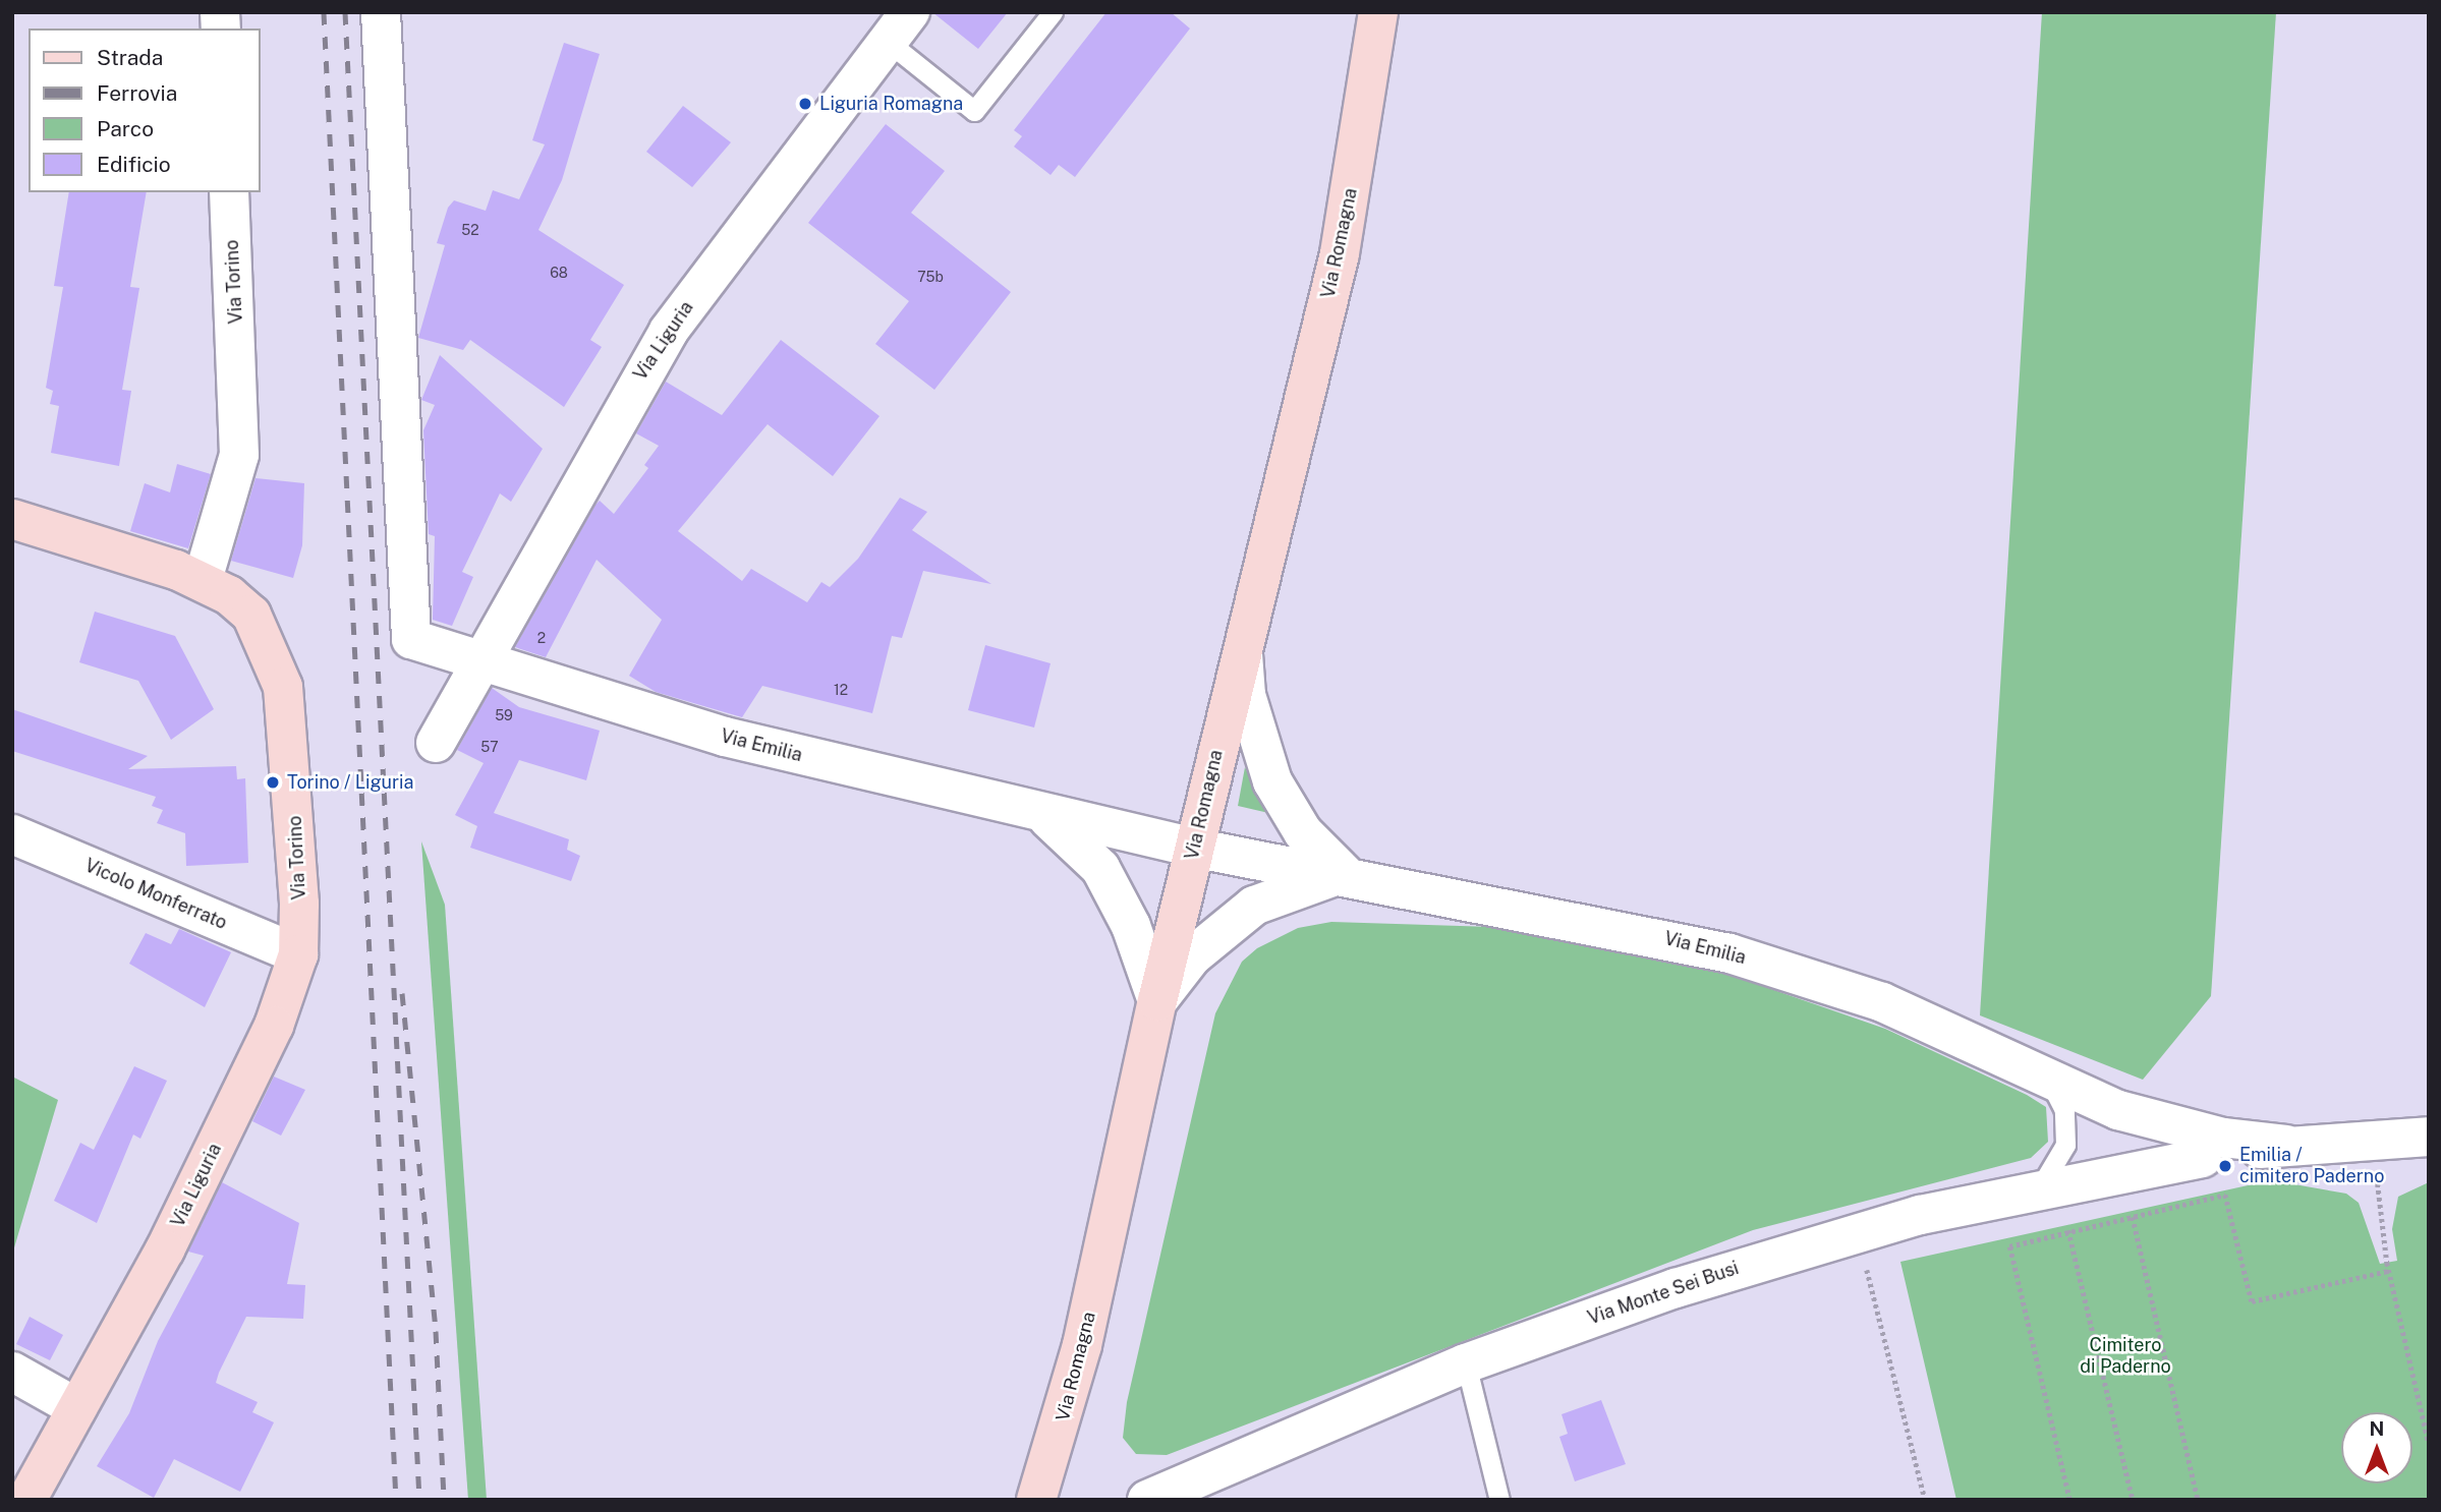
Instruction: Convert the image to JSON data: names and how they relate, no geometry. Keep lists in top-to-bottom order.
{
  "streets": {
    "main road": ["Via Romagna", "Via Torino", "Via Liguria"],
    "street": ["Via Emilia", "Vicolo Monferrato", "Via Monte Sei Busi"]
  },
  "crossings": [
    ["Via Romagna", "Via Emilia"],
    ["Via Torino", "Via Liguria"],
    ["Via Torino", "Vicolo Monferrato"],
    ["Via Liguria", "Via Emilia"],
    ["Via Liguria", "Vicolo Monferrato"],
    ["Via Emilia", "Via Monte Sei Busi"]
  ],
  "parks": ["Cimitero di Paderno"],
  "places": ["Liguria Romagna", "Torino / Liguria", "Emilia / cimitero Paderno"],
  "house_numbers": [
    "52",
    "68",
    "75b",
    "2",
    "12",
    "59",
    "57"
  ],
  "legend": [
    "Strada",
    "Ferrovia",
    "Parco",
    "Edificio"
  ],
  "north": "top"
}
